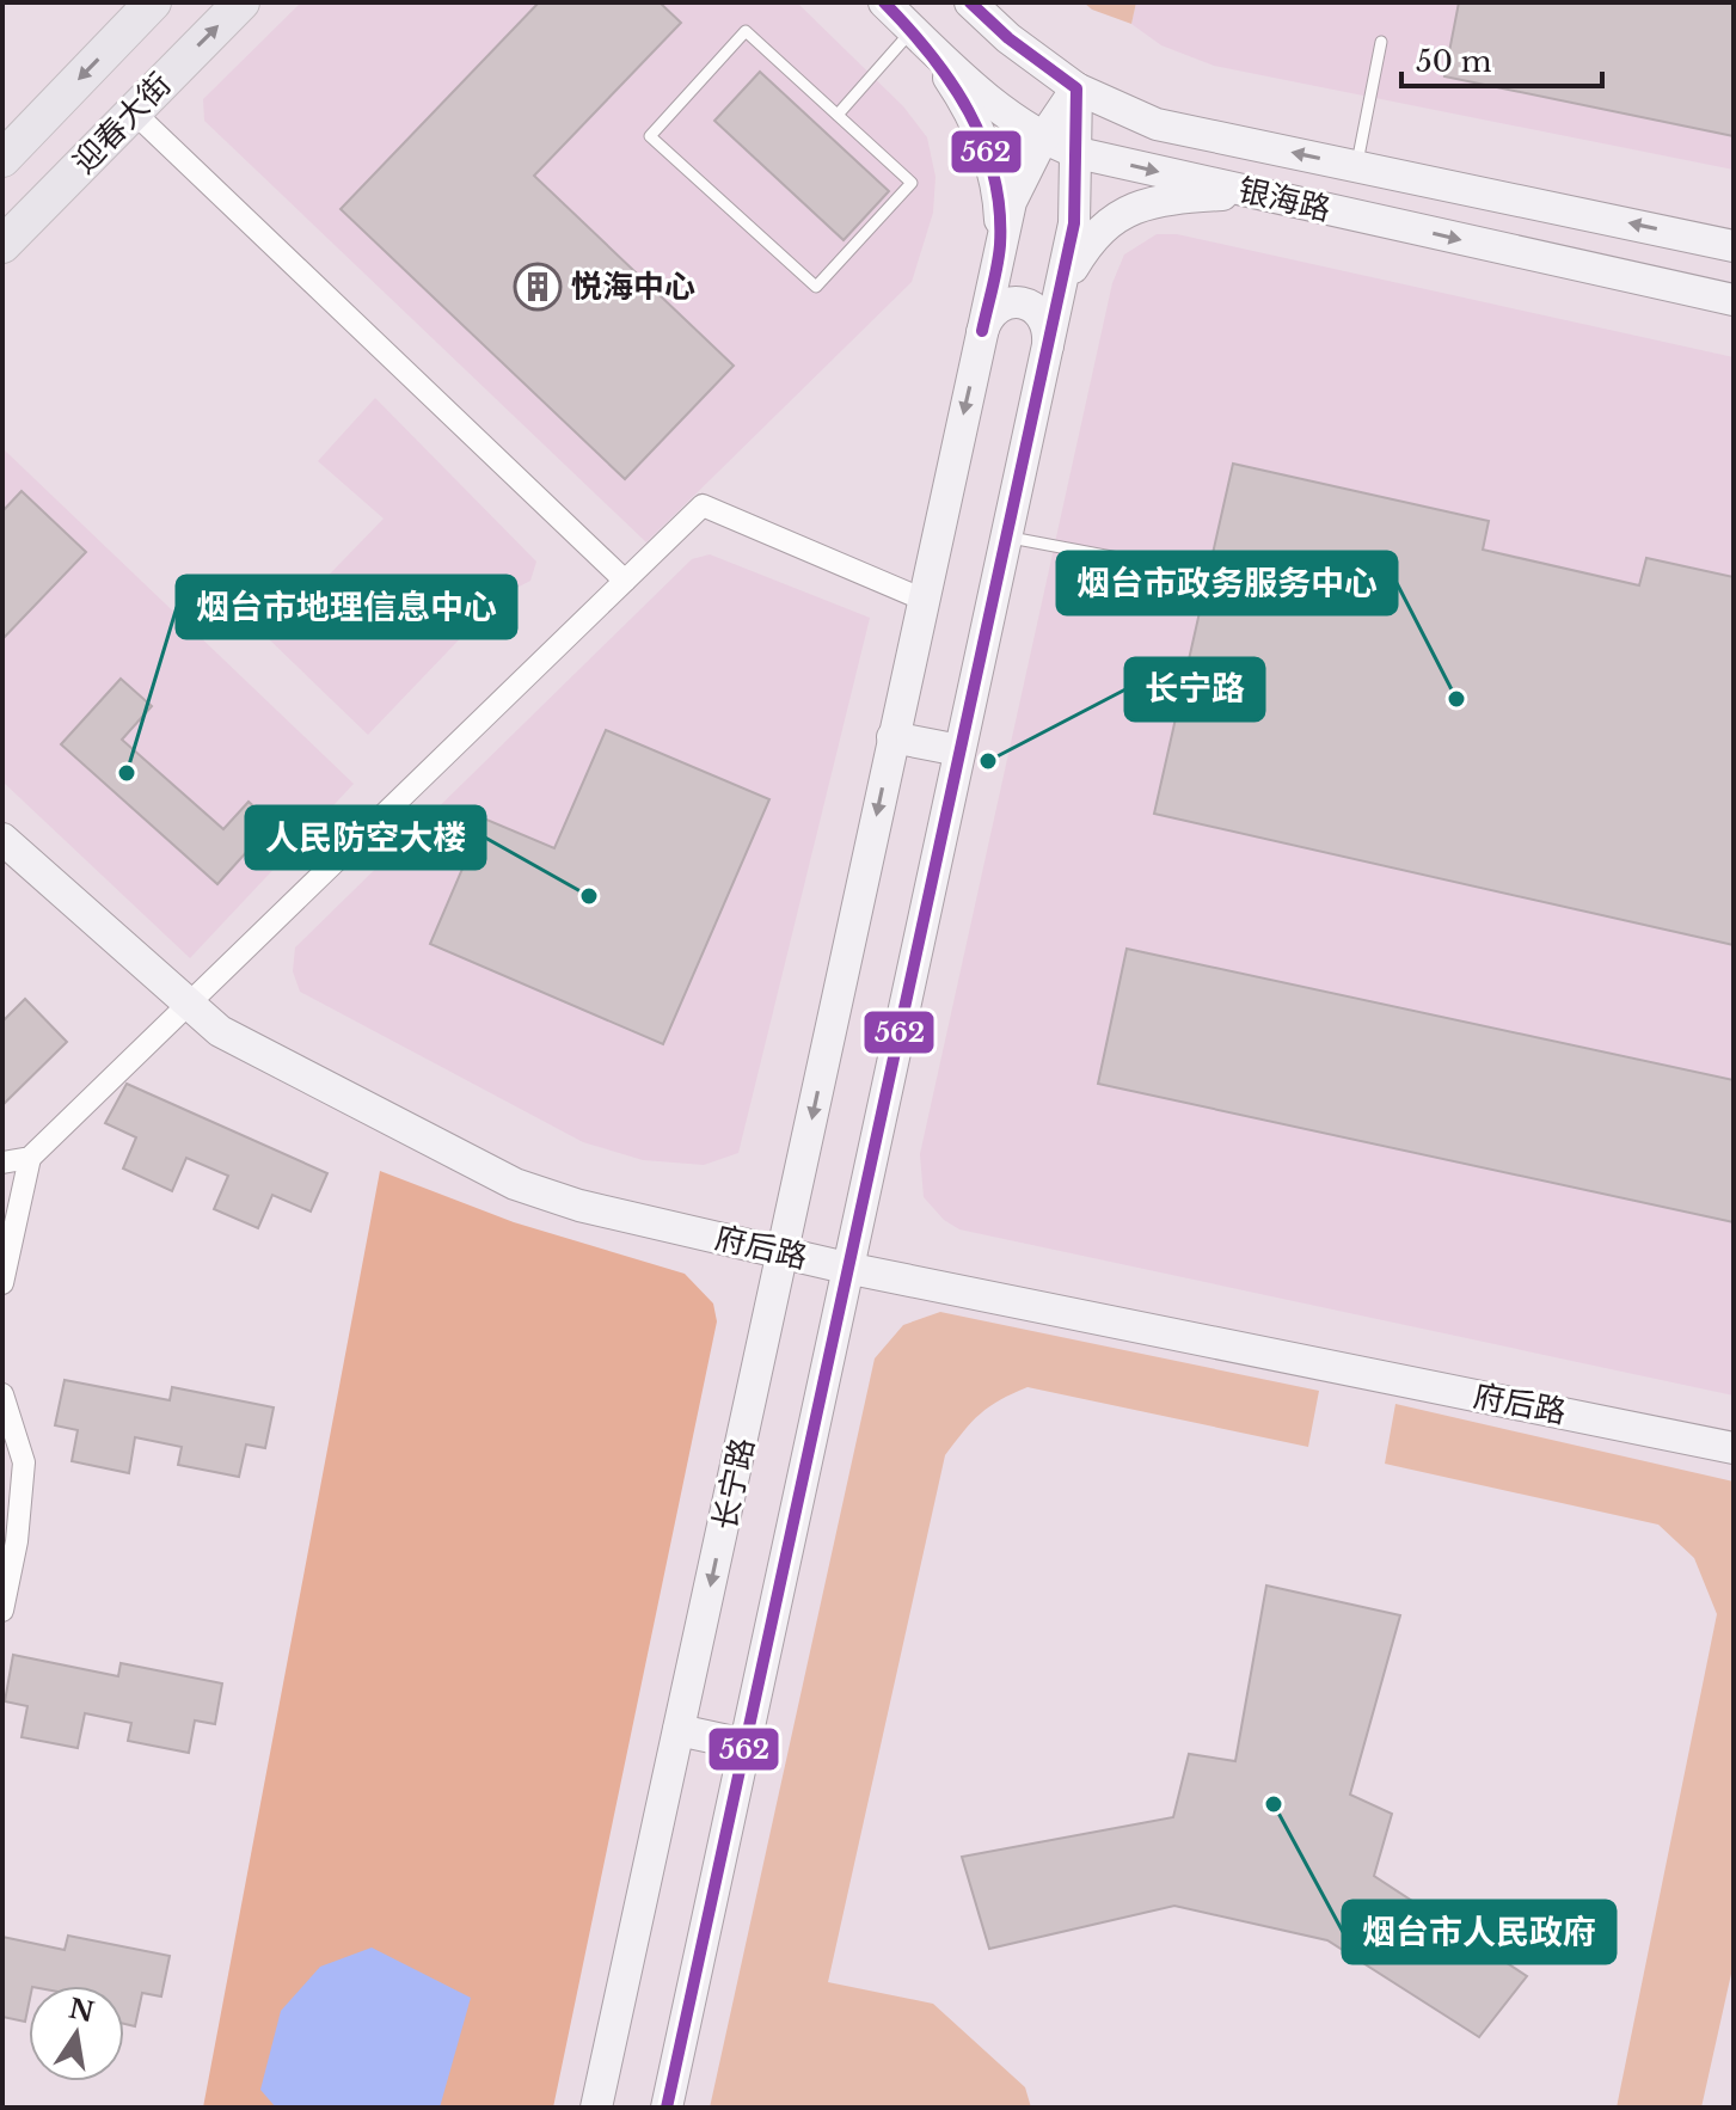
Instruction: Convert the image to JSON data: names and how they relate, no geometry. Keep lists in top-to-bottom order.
{
  "streets": {
    "main road": ["迎春大街"],
    "street": ["银海路", "府后路", "长宁路"]
  },
  "crossings": [
    ["银海路", "长宁路"],
    ["府后路", "长宁路"]
  ],
  "places": {
    "building": ["悦海中心"],
    "other": [
      "烟台市政务服务中心",
      "长宁路",
      "烟台市地理信息中心",
      "人民防空大楼",
      "烟台市人民政府"
    ]
  },
  "lines": ["transit line 562"],
  "scale_bar": "50 m",
  "north": "top"
}
